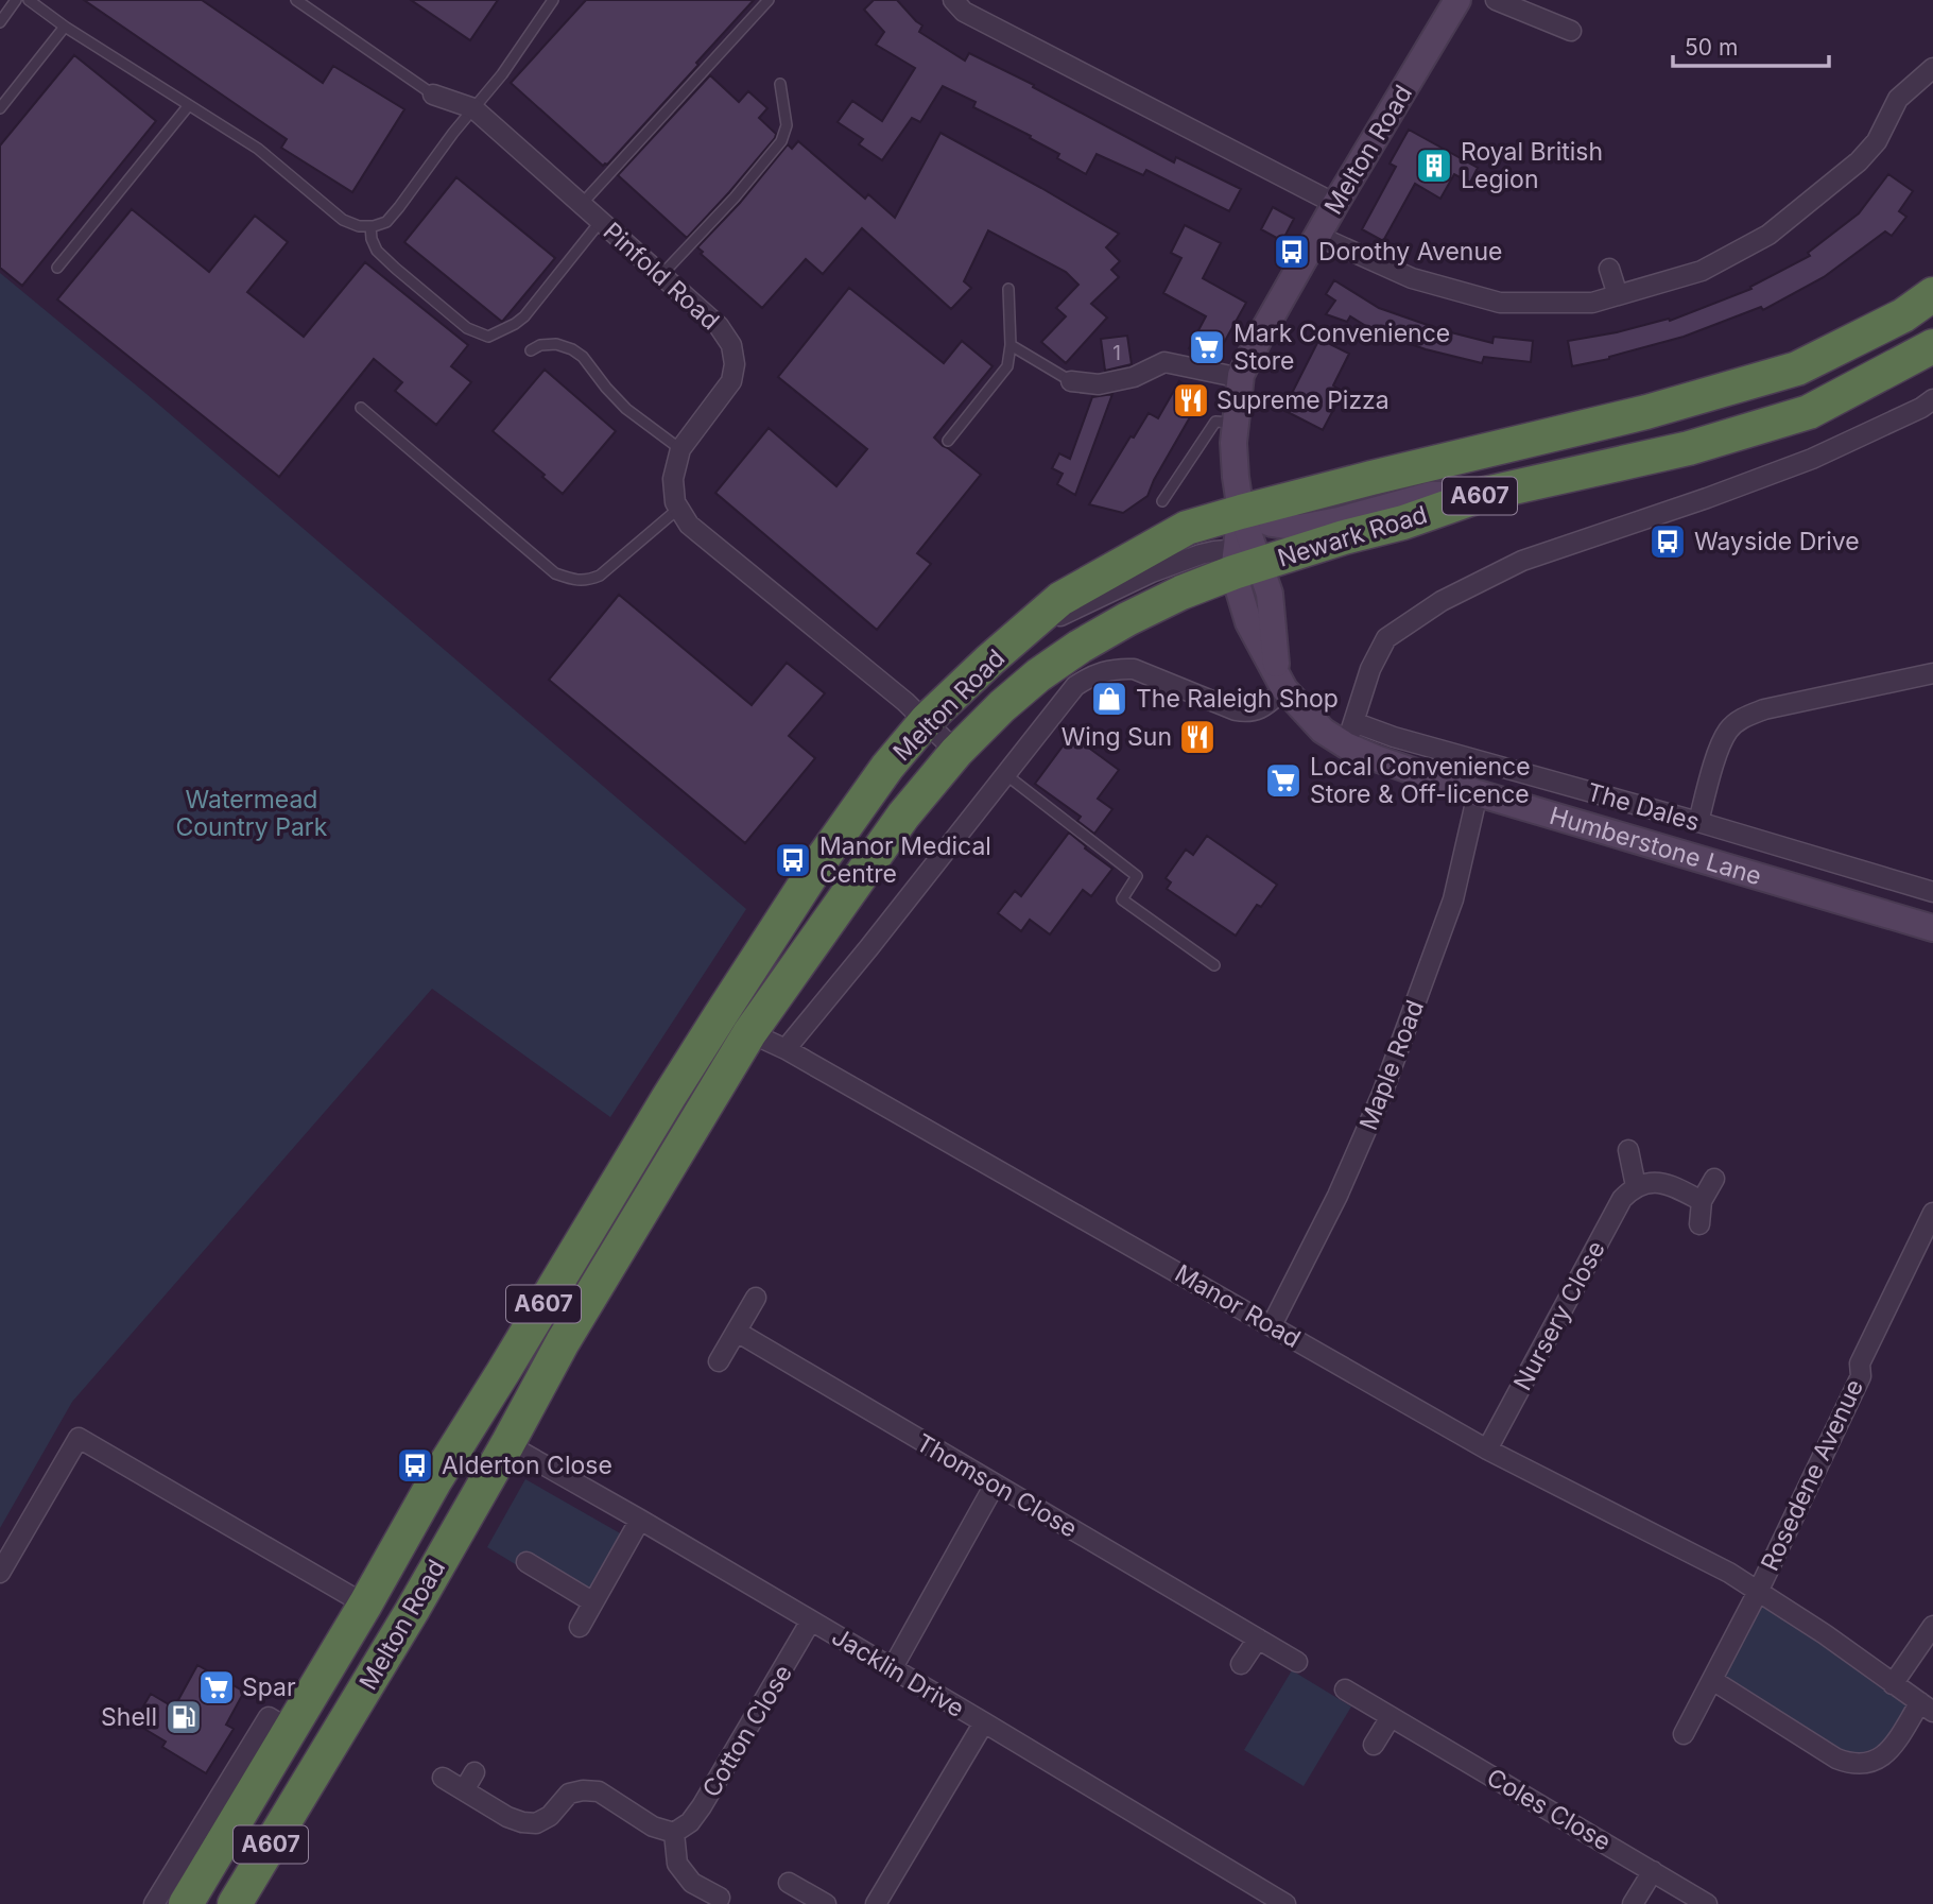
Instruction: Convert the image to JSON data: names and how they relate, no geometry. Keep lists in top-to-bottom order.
{
  "streets": {
    "highway": ["Melton Road", "A607", "Newark Road"],
    "street": [
      "Pinfold Road",
      "The Dales",
      "Humberstone Lane",
      "Maple Road",
      "Manor Road",
      "Nursery Close",
      "Rosedene Avenue",
      "Thomson Close",
      "Jacklin Drive",
      "Cotton Close",
      "Coles Close"
    ]
  },
  "crossings": [
    ["Melton Road", "A607"],
    ["Melton Road", "Newark Road"],
    ["Melton Road", "Manor Road"],
    ["Melton Road", "Jacklin Drive"],
    ["A607", "Newark Road"],
    ["The Dales", "Humberstone Lane"],
    ["Humberstone Lane", "Maple Road"],
    ["Maple Road", "Manor Road"],
    ["Manor Road", "Nursery Close"],
    ["Manor Road", "Rosedene Avenue"],
    ["Jacklin Drive", "Cotton Close"]
  ],
  "parks": ["Watermead Country Park"],
  "places": {
    "building": ["Royal British Legion"],
    "bus stop": [
      "Dorothy Avenue",
      "Wayside Drive",
      "Manor Medical Centre",
      "Alderton Close"
    ],
    "supermarket": ["Mark Convenience Store", "Local Convenience Store & Off-licence", "Spar"],
    "restaurant": ["Supreme Pizza", "Wing Sun"],
    "shop": ["The Raleigh Shop"],
    "fuel station": ["Shell"]
  },
  "house_numbers": ["1"],
  "scale_bar": "50 m"
}
